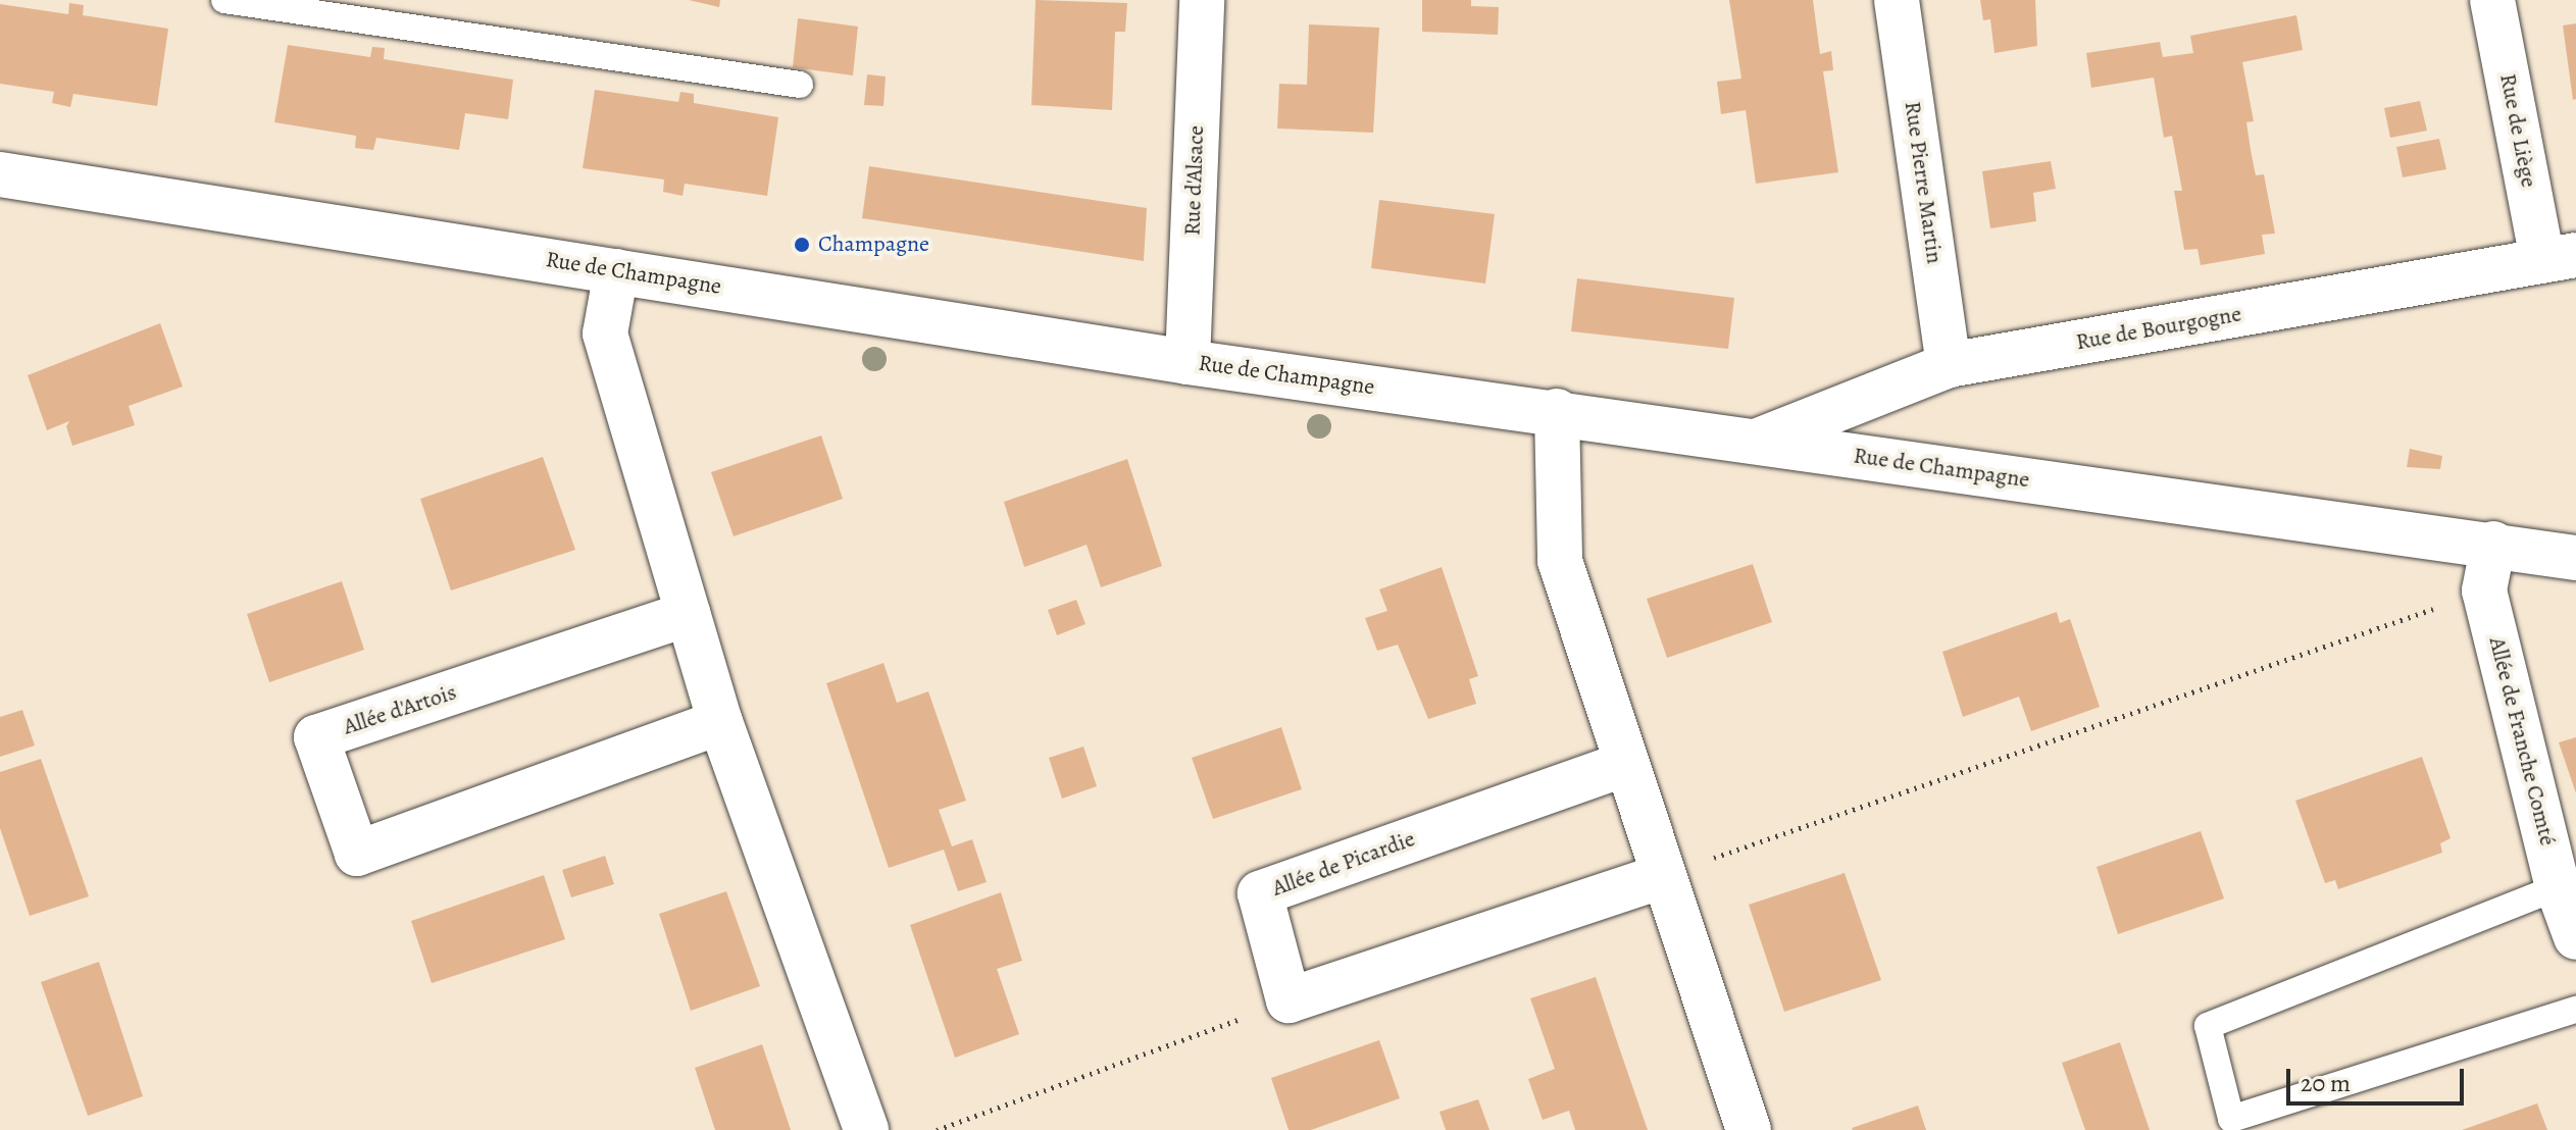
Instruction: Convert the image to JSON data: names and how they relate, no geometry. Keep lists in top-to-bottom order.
{
  "streets": {
    "street": [
      "Rue de Liège",
      "Rue d'Alsace",
      "Rue Pierre Martin",
      "Rue de Champagne",
      "Rue de Bourgogne",
      "Allée d'Artois",
      "Allée de Franche Comté",
      "Allée de Picardie"
    ]
  },
  "crossings": [
    ["Rue de Liège", "Rue de Bourgogne"],
    ["Rue d'Alsace", "Rue de Champagne"],
    ["Rue Pierre Martin", "Rue de Bourgogne"],
    ["Rue de Champagne", "Rue de Bourgogne"],
    ["Rue de Champagne", "Allée de Franche Comté"]
  ],
  "places": ["Champagne"],
  "scale_bar": "20 m"
}
